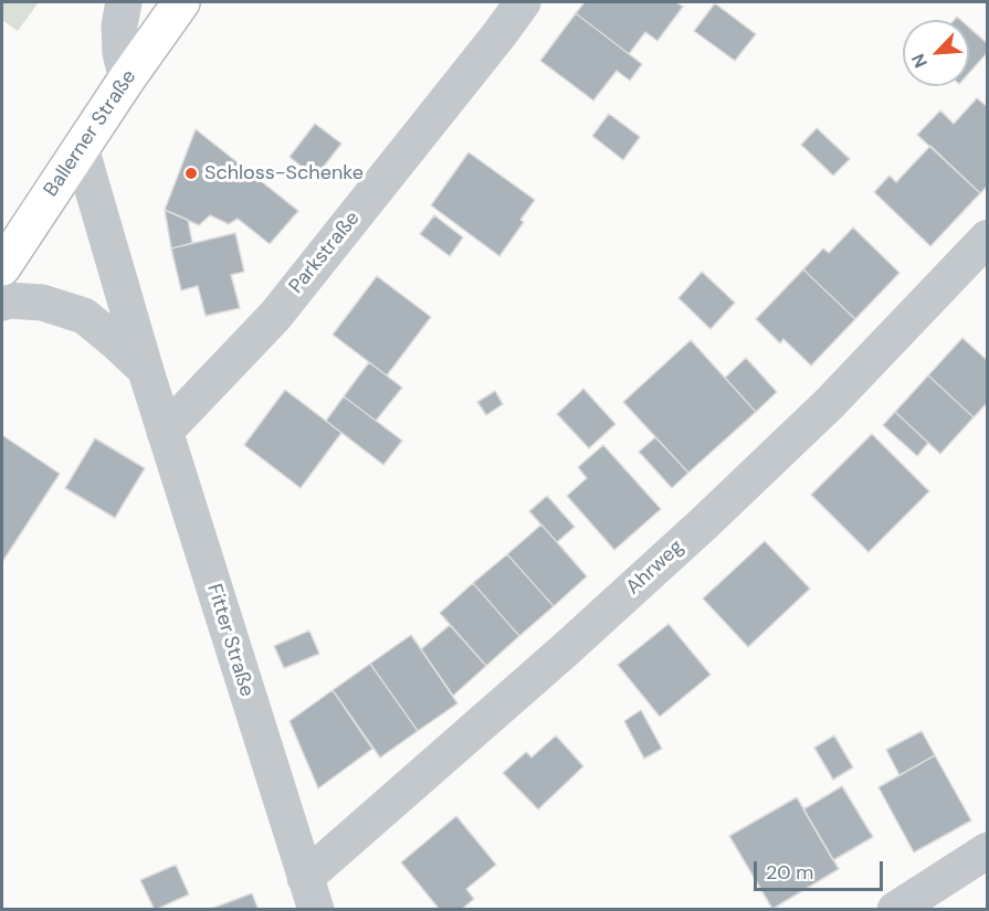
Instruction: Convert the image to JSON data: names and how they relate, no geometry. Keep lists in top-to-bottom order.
{
  "streets": {
    "main road": ["Ballerner Straße"],
    "street": ["Parkstraße", "Ahrweg", "Fitter Straße"]
  },
  "crossings": [
    ["Ballerner Straße", "Fitter Straße"],
    ["Parkstraße", "Fitter Straße"],
    ["Ahrweg", "Fitter Straße"]
  ],
  "places": ["Schloss-Schenke"],
  "scale_bar": "20 m",
  "north": "bottom left"
}
